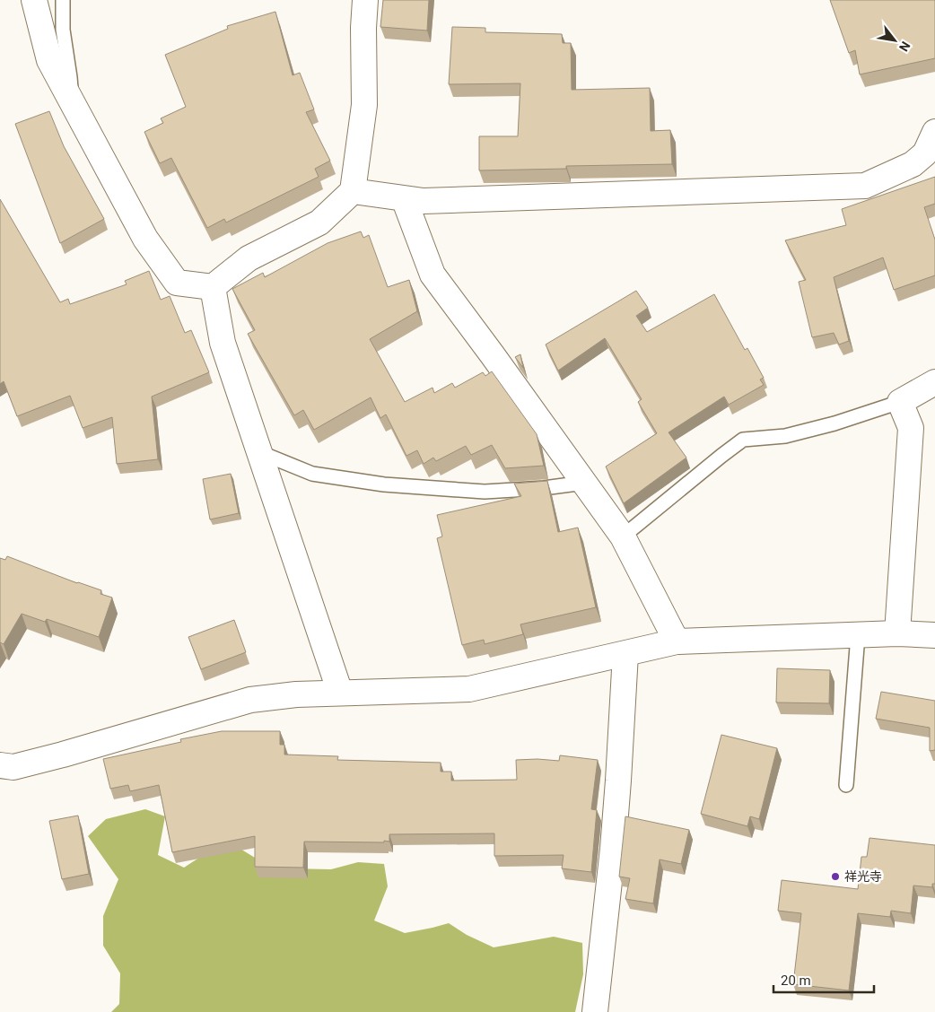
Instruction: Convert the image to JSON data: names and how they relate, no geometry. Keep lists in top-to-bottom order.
{
  "places": ["祥光寺"],
  "scale_bar": "20 m",
  "north": "bottom right"
}
